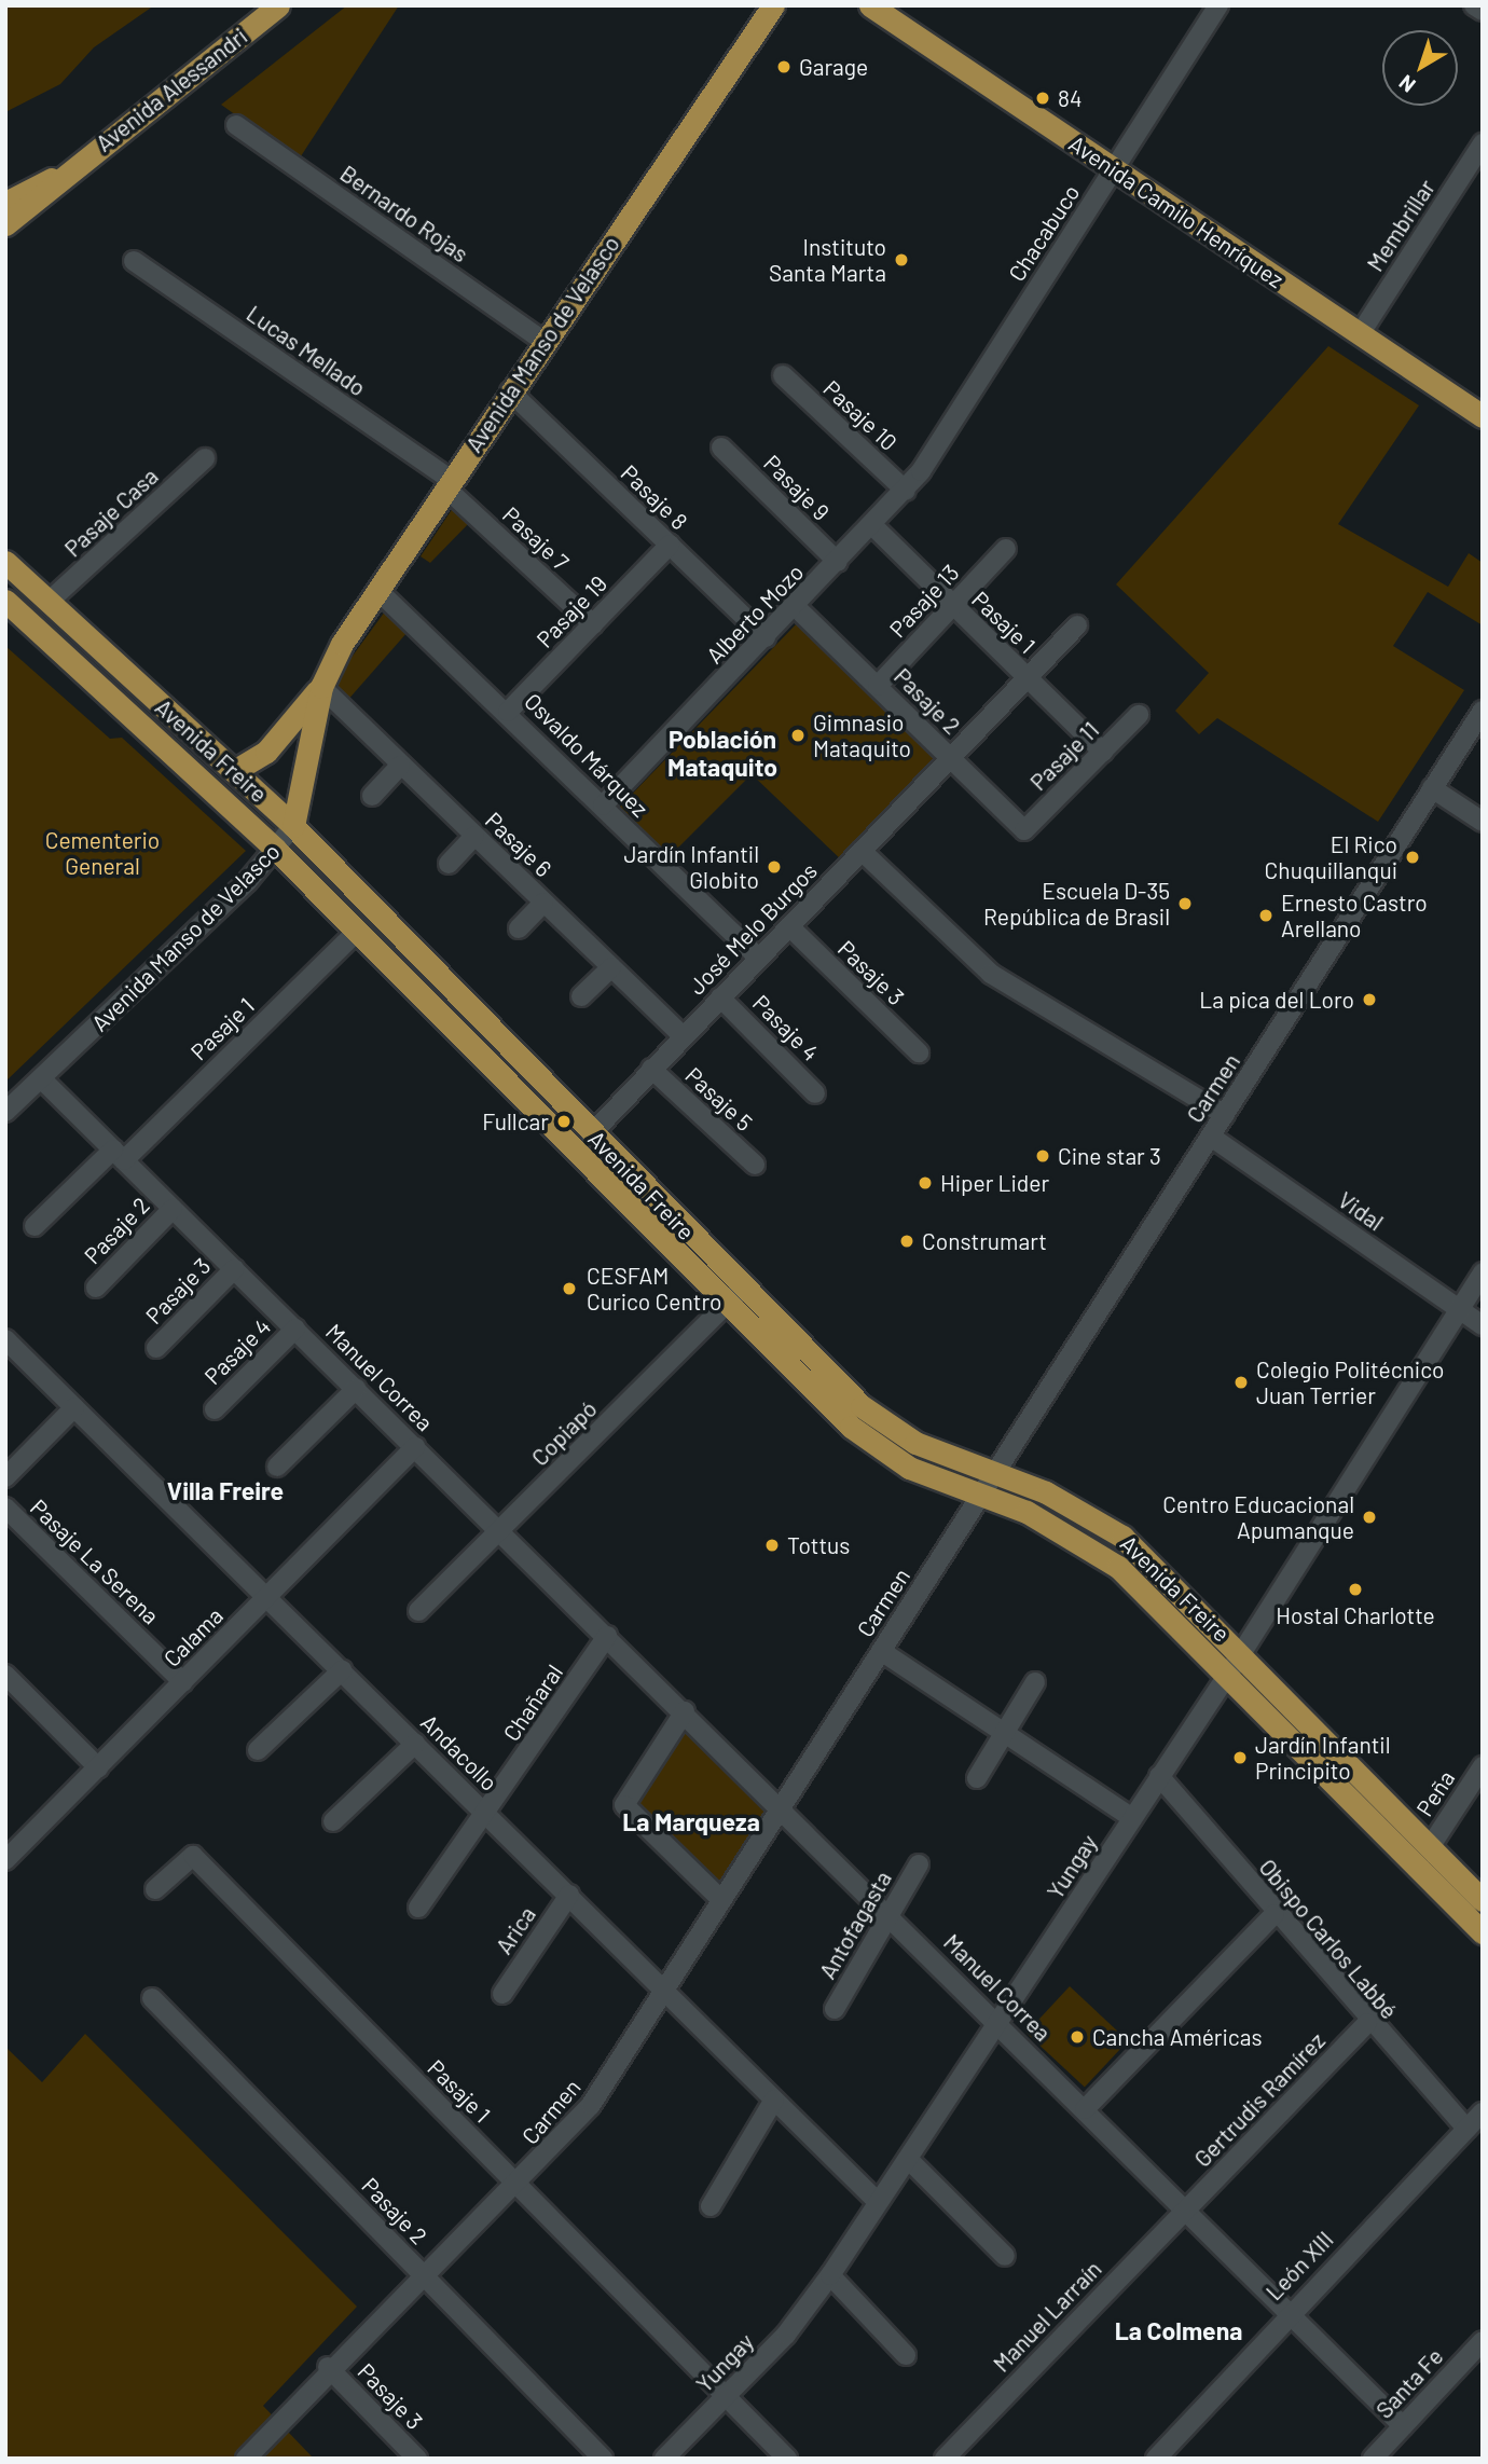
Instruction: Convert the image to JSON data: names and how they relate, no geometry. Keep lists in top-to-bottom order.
{
  "streets": {
    "main road": [
      "Avenida Alessandri",
      "Avenida Camilo Henríquez",
      "Avenida Manso de Velasco",
      "Avenida Freire"
    ],
    "street": [
      "Bernardo Rojas",
      "Membrillar",
      "Chacabuco",
      "Lucas Mellado",
      "Pasaje 10",
      "Pasaje 9",
      "Pasaje 8",
      "Pasaje Casa",
      "Pasaje 7",
      "Pasaje 13",
      "Pasaje 19",
      "Alberto Mozo",
      "Pasaje 1",
      "Pasaje 2",
      "Osvaldo Márquez",
      "Pasaje 11",
      "Pasaje 6",
      "José Melo Burgos",
      "Pasaje 3",
      "Pasaje 4",
      "Carmen",
      "Pasaje 5",
      "Vidal",
      "Manuel Correa",
      "Copiapó",
      "Pasaje La Serena",
      "Calama",
      "Chañaral",
      "Andacollo",
      "Peña",
      "Yungay",
      "Antofagasta",
      "Arica",
      "Obispo Carlos Labbé",
      "Gertrudis Ramírez",
      "León XIII",
      "Manuel Larraín",
      "Santa Fe"
    ]
  },
  "crossings": [
    ["Avenida Camilo Henríquez", "Membrillar"],
    ["Avenida Camilo Henríquez", "Chacabuco"],
    ["Bernardo Rojas", "Avenida Manso de Velasco"],
    ["Chacabuco", "Alberto Mozo"],
    ["Avenida Manso de Velasco", "Lucas Mellado"],
    ["Avenida Manso de Velasco", "Pasaje 8"],
    ["Avenida Manso de Velasco", "Pasaje 7"],
    ["Avenida Manso de Velasco", "Avenida Freire"],
    ["Avenida Manso de Velasco", "Osvaldo Márquez"],
    ["Avenida Manso de Velasco", "Pasaje 6"],
    ["Avenida Manso de Velasco", "Manuel Correa"],
    ["Lucas Mellado", "Pasaje 7"],
    ["Pasaje 10", "Alberto Mozo"],
    ["Pasaje 9", "Alberto Mozo"],
    ["Pasaje 8", "Pasaje 19"],
    ["Pasaje 8", "Alberto Mozo"],
    ["Pasaje Casa", "Avenida Freire"],
    ["Pasaje 7", "Pasaje 19"],
    ["Pasaje 13", "Pasaje 1"],
    ["Pasaje 13", "Pasaje 2"],
    ["Pasaje 19", "Osvaldo Márquez"],
    ["Alberto Mozo", "Pasaje 1"],
    ["Alberto Mozo", "Pasaje 2"],
    ["Alberto Mozo", "Osvaldo Márquez"],
    ["Pasaje 1", "Avenida Freire"],
    ["Pasaje 1", "Pasaje 11"],
    ["Pasaje 1", "José Melo Burgos"],
    ["Pasaje 1", "Carmen"],
    ["Pasaje 1", "Manuel Correa"],
    ["Pasaje 1", "Yungay"],
    ["Pasaje 2", "Pasaje 11"],
    ["Pasaje 2", "José Melo Burgos"],
    ["Pasaje 2", "Carmen"],
    ["Pasaje 2", "Manuel Correa"],
    ["Avenida Freire", "José Melo Burgos"],
    ["Avenida Freire", "Carmen"],
    ["Avenida Freire", "Copiapó"],
    ["Avenida Freire", "Peña"],
    ["Avenida Freire", "Yungay"],
    ["Osvaldo Márquez", "José Melo Burgos"],
    ["Pasaje 6", "José Melo Burgos"],
    ["José Melo Burgos", "Pasaje 3"],
    ["José Melo Burgos", "Pasaje 4"],
    ["José Melo Burgos", "Pasaje 5"],
    ["Pasaje 3", "Carmen"],
    ["Pasaje 3", "Manuel Correa"],
    ["Pasaje 4", "Manuel Correa"],
    ["Carmen", "Vidal"],
    ["Carmen", "Manuel Correa"],
    ["Carmen", "Andacollo"],
    ["Vidal", "Yungay"],
    ["Manuel Correa", "Copiapó"],
    ["Manuel Correa", "Calama"],
    ["Manuel Correa", "Chañaral"],
    ["Manuel Correa", "Yungay"],
    ["Manuel Correa", "Antofagasta"],
    ["Manuel Correa", "Gertrudis Ramírez"],
    ["Manuel Correa", "León XIII"],
    ["Manuel Correa", "Manuel Larraín"],
    ["Manuel Correa", "Santa Fe"],
    ["Pasaje La Serena", "Calama"],
    ["Calama", "Andacollo"],
    ["Chañaral", "Andacollo"],
    ["Andacollo", "Yungay"],
    ["Andacollo", "Arica"],
    ["Yungay", "Obispo Carlos Labbé"],
    ["Obispo Carlos Labbé", "Gertrudis Ramírez"],
    ["Obispo Carlos Labbé", "León XIII"],
    ["Gertrudis Ramírez", "Manuel Larraín"]
  ],
  "districts": [
    "Población Mataquito",
    "Villa Freire",
    "La Marqueza",
    "La Colmena"
  ],
  "parks": ["Cementerio General"],
  "places": [
    "Garage",
    "84",
    "Instituto Santa Marta",
    "Gimnasio Mataquito",
    "El Rico Chuquillanqui",
    "Jardín Infantil Globito",
    "Escuela D-35 República de Brasil",
    "Ernesto Castro Arellano",
    "La pica del Loro",
    "Fullcar",
    "Cine star 3",
    "Hiper Lider",
    "Construmart",
    "CESFAM Curico Centro",
    "Colegio Politécnico Juan Terrier",
    "Centro Educacional Apumanque",
    "Tottus",
    "Hostal Charlotte",
    "Jardín Infantil Principito",
    "Cancha Américas"
  ],
  "north": "bottom left"
}
